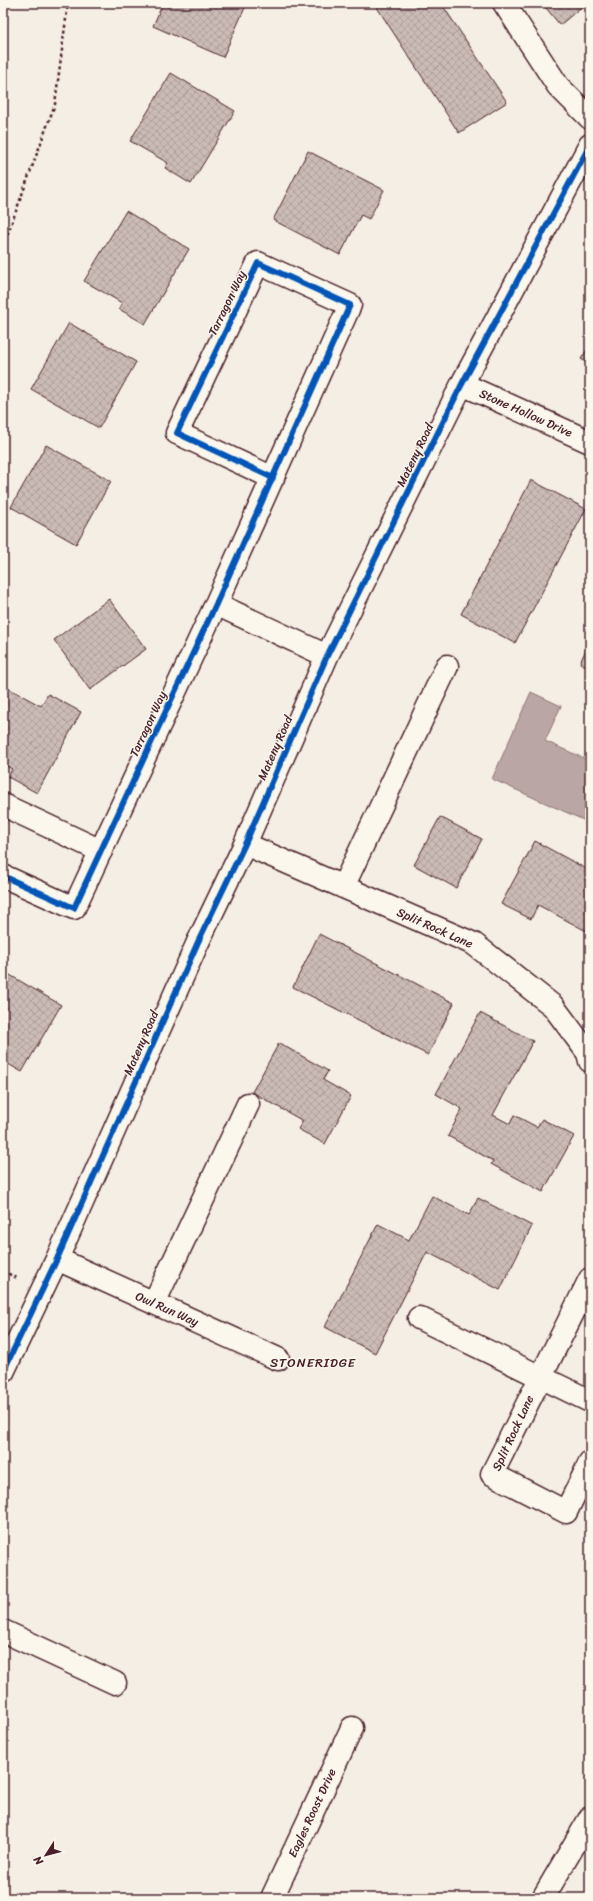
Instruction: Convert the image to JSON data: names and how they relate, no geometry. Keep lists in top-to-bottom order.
{
  "streets": {
    "street": [
      "Tarragon Way",
      "Stone Hollow Drive",
      "Mateny Road",
      "Split Rock Lane",
      "Owl Run Way",
      "Eagles Roost Drive"
    ]
  },
  "crossings": [
    ["Stone Hollow Drive", "Mateny Road"],
    ["Mateny Road", "Split Rock Lane"],
    ["Mateny Road", "Owl Run Way"]
  ],
  "districts": ["STONERIDGE"],
  "north": "bottom left"
}
